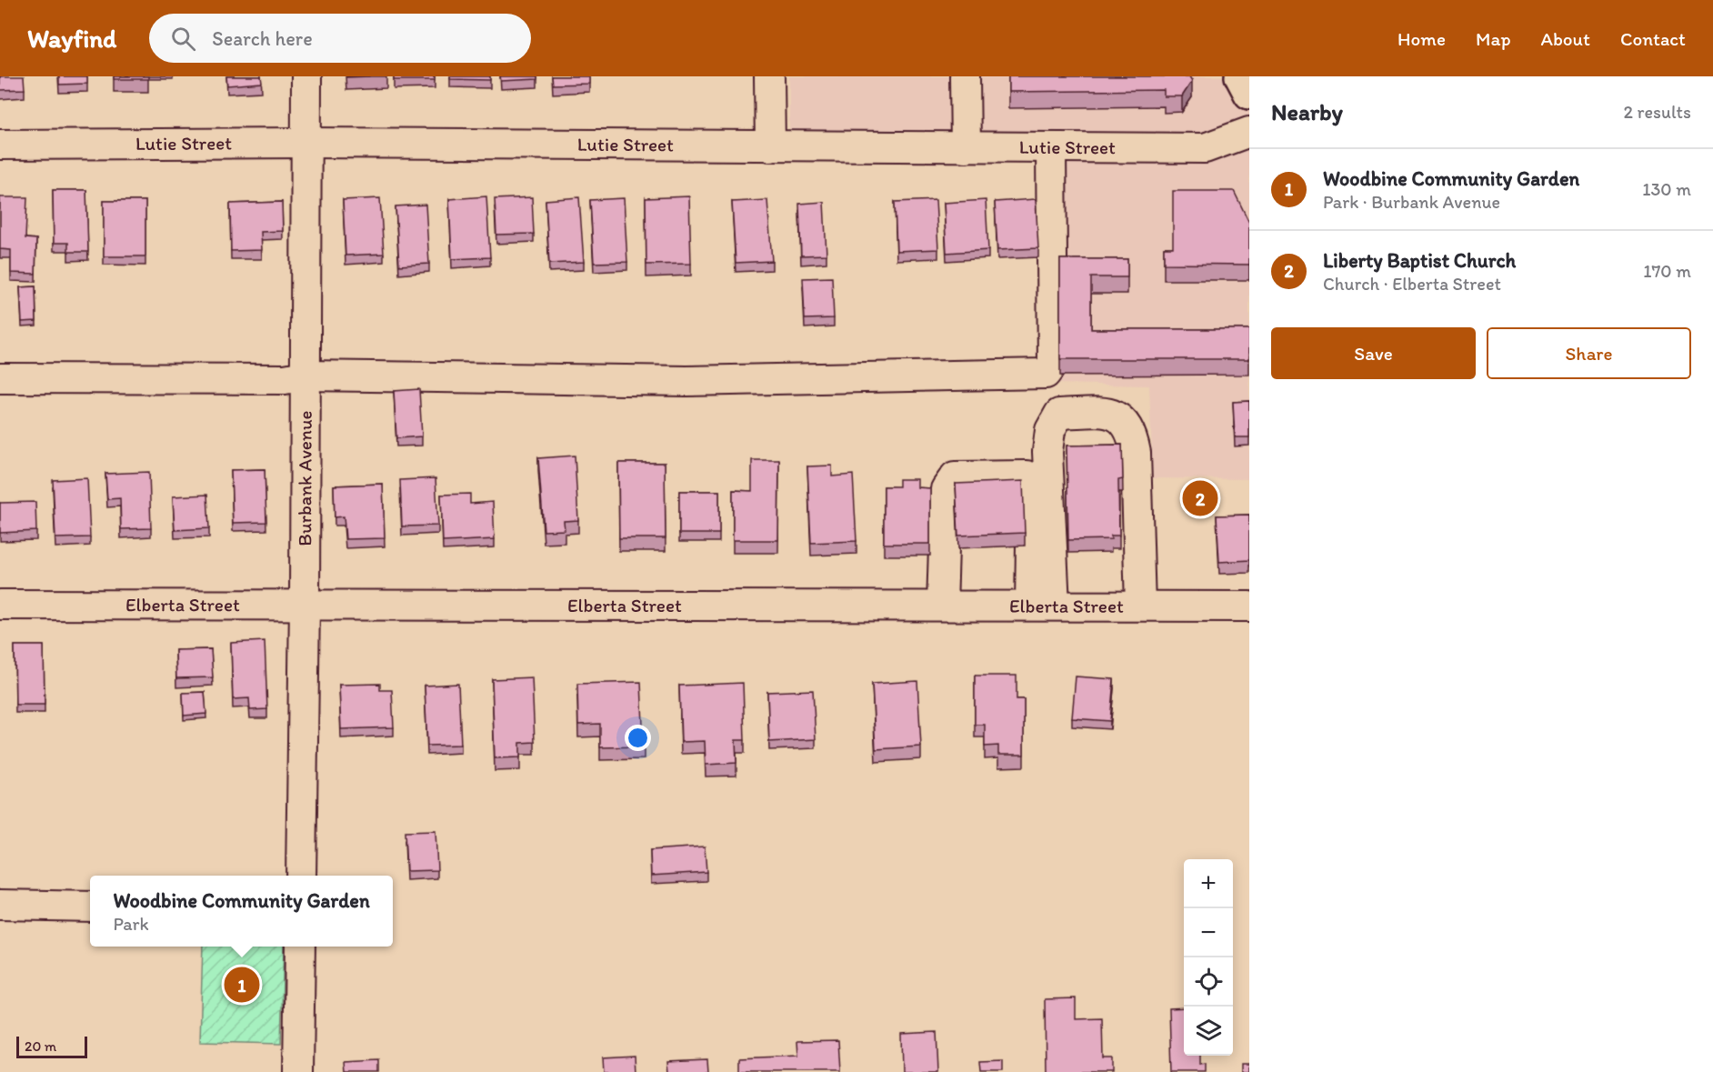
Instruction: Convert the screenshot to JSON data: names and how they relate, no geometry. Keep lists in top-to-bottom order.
{
  "streets": {
    "street": ["Lutie Street", "Burbank Avenue", "Elberta Street"]
  },
  "crossings": [
    ["Lutie Street", "Burbank Avenue"],
    ["Burbank Avenue", "Elberta Street"]
  ],
  "scale_bar": "20 m",
  "page": {
    "header": "Wayfind",
    "search": "Search here",
    "nav": [
      "Home",
      "Map",
      "About",
      "Contact"
    ],
    "heading": ["Nearby", "2 results"],
    "list": [
      {
        "mark": "1",
        "name": "Woodbine Community Garden",
        "note": "Park · Burbank Avenue",
        "value": "130 m"
      },
      {
        "mark": "2",
        "name": "Liberty Baptist Church",
        "note": "Church · Elberta Street",
        "value": "170 m"
      }
    ],
    "buttons": ["Save", "Share"],
    "pins": ["2", "1"],
    "map_buttons": ["+", "−"],
    "popup": ["Woodbine Community Garden", "Park"],
    "scale": "20 m"
  }
}
